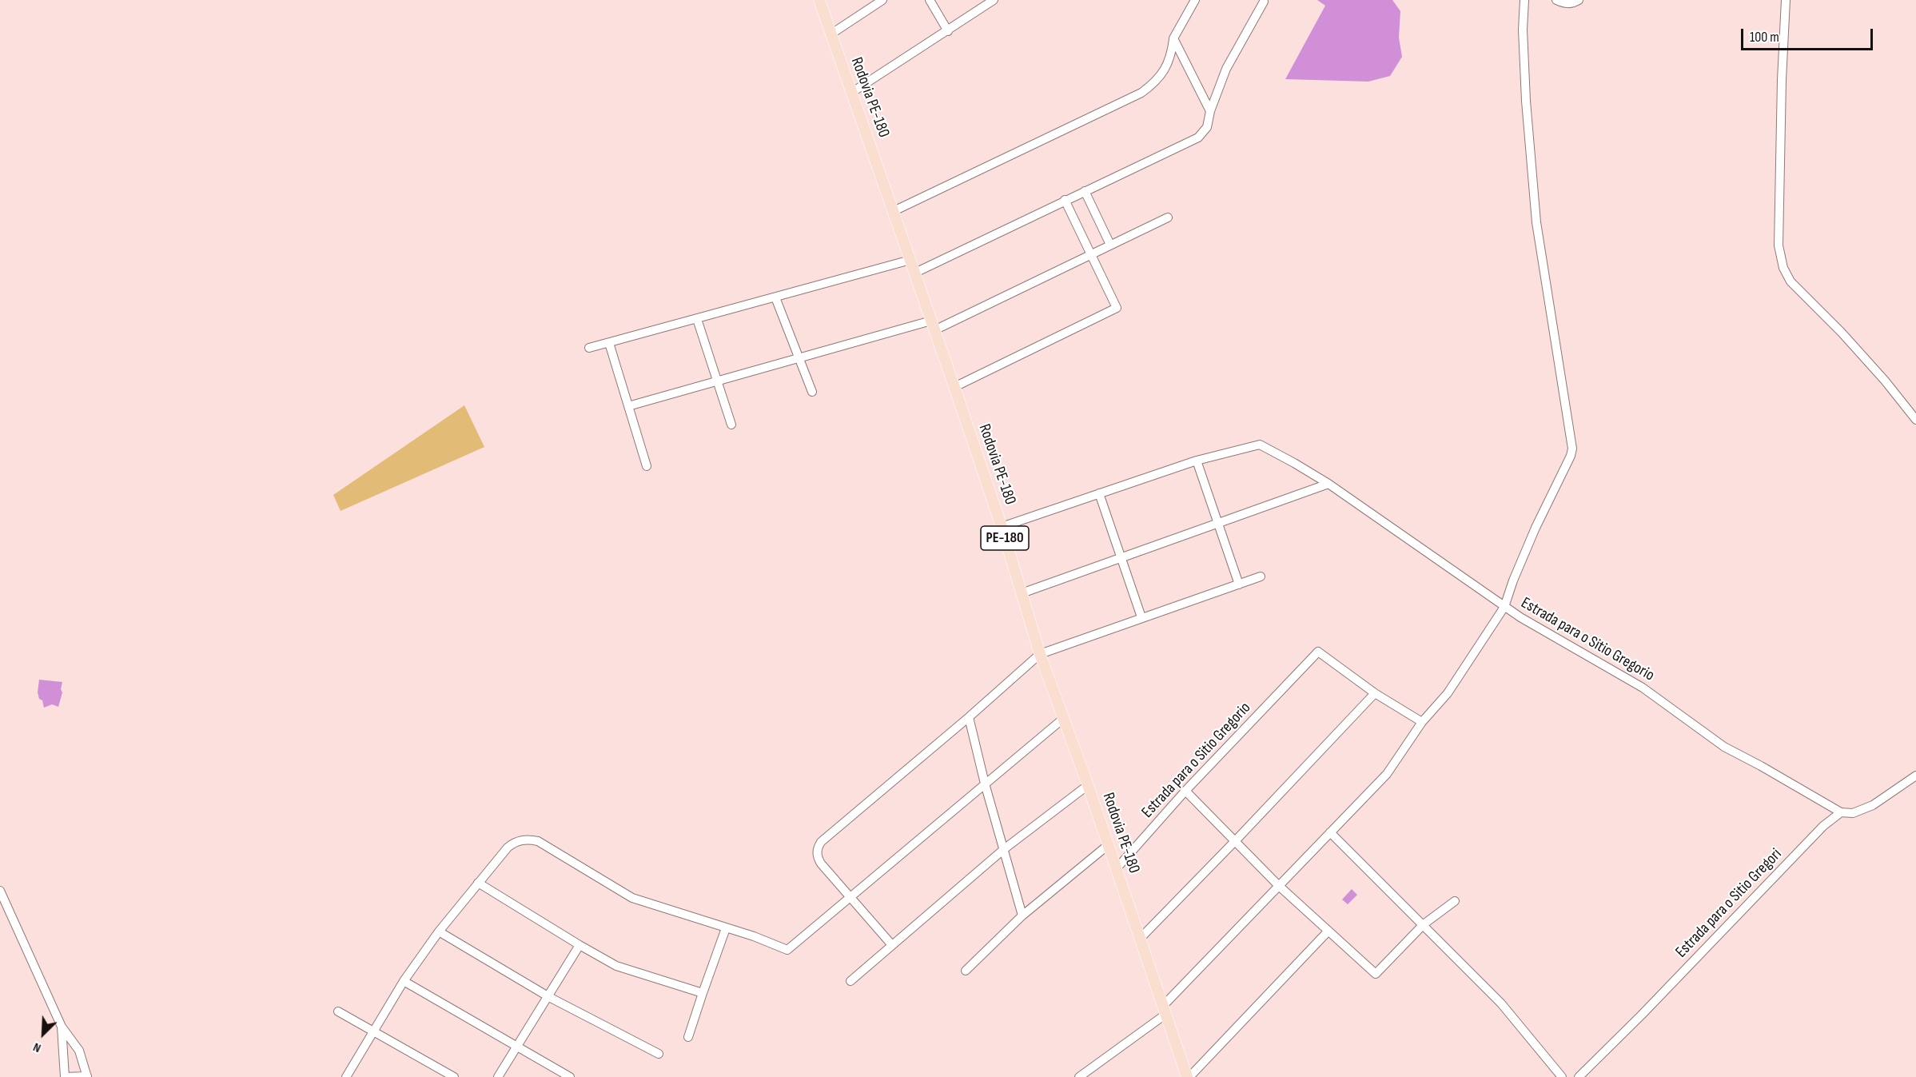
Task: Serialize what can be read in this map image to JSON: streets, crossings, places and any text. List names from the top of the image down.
{
  "streets": {
    "main road": ["Rodovia PE-180", "PE-180"],
    "street": ["Estrada para o Sitio Gregorio", "Estrada para o Sitio Gregori"]
  },
  "crossings": [
    ["Rodovia PE-180", "Estrada para o Sitio Gregorio"],
    ["Estrada para o Sitio Gregorio", "Estrada para o Sitio Gregori"]
  ],
  "scale_bar": "100 m",
  "north": "bottom left"
}
